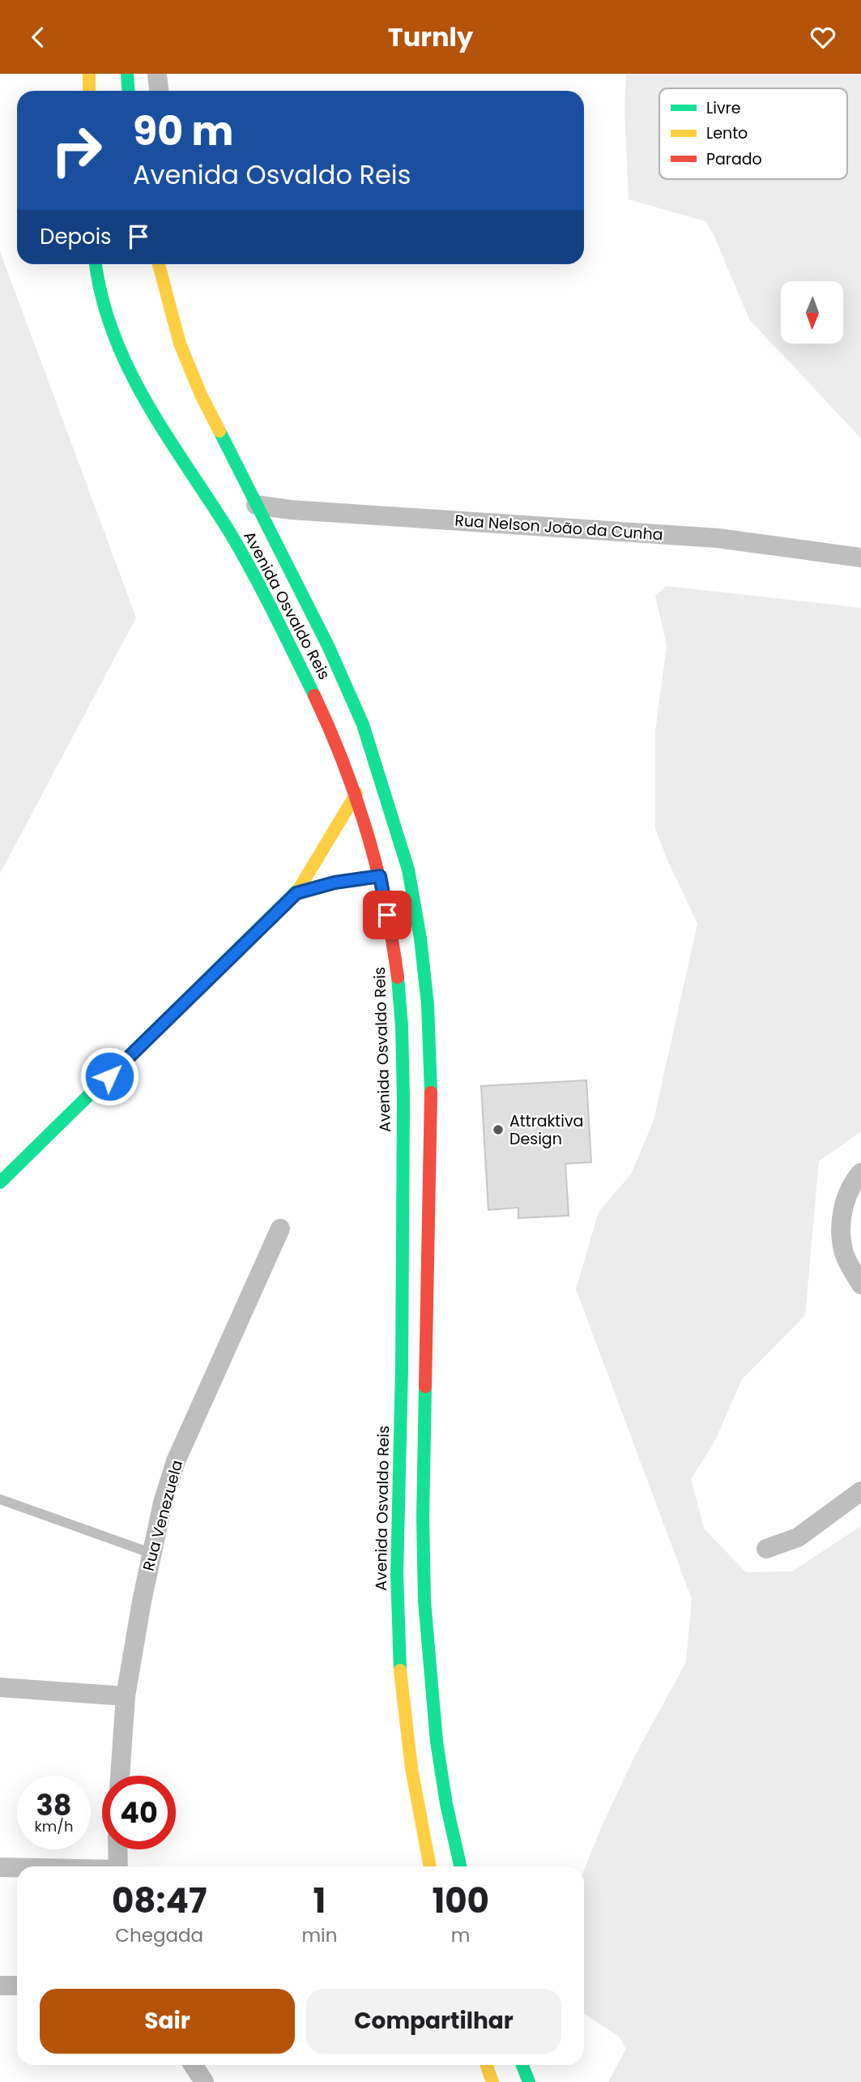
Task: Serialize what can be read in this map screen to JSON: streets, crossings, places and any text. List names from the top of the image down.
{
  "streets": {
    "main road": ["Avenida Osvaldo Reis"],
    "street": ["Rua Nelson João da Cunha", "Rua Venezuela"]
  },
  "crossings": [
    ["Rua Nelson João da Cunha", "Avenida Osvaldo Reis"]
  ],
  "places": ["Attraktiva Design"],
  "legend": ["Livre", "Lento", "Parado"],
  "north": "bottom",
  "page": {
    "header": "Turnly",
    "turn": ["90 m", "Avenida Osvaldo Reis"],
    "then": "Depois",
    "speed": "38 km/h",
    "limit": "40",
    "eta": [
      "08:47",
      "Chegada",
      "1",
      "min",
      "100",
      "m"
    ],
    "buttons": ["Sair", "Compartilhar"]
  }
}
